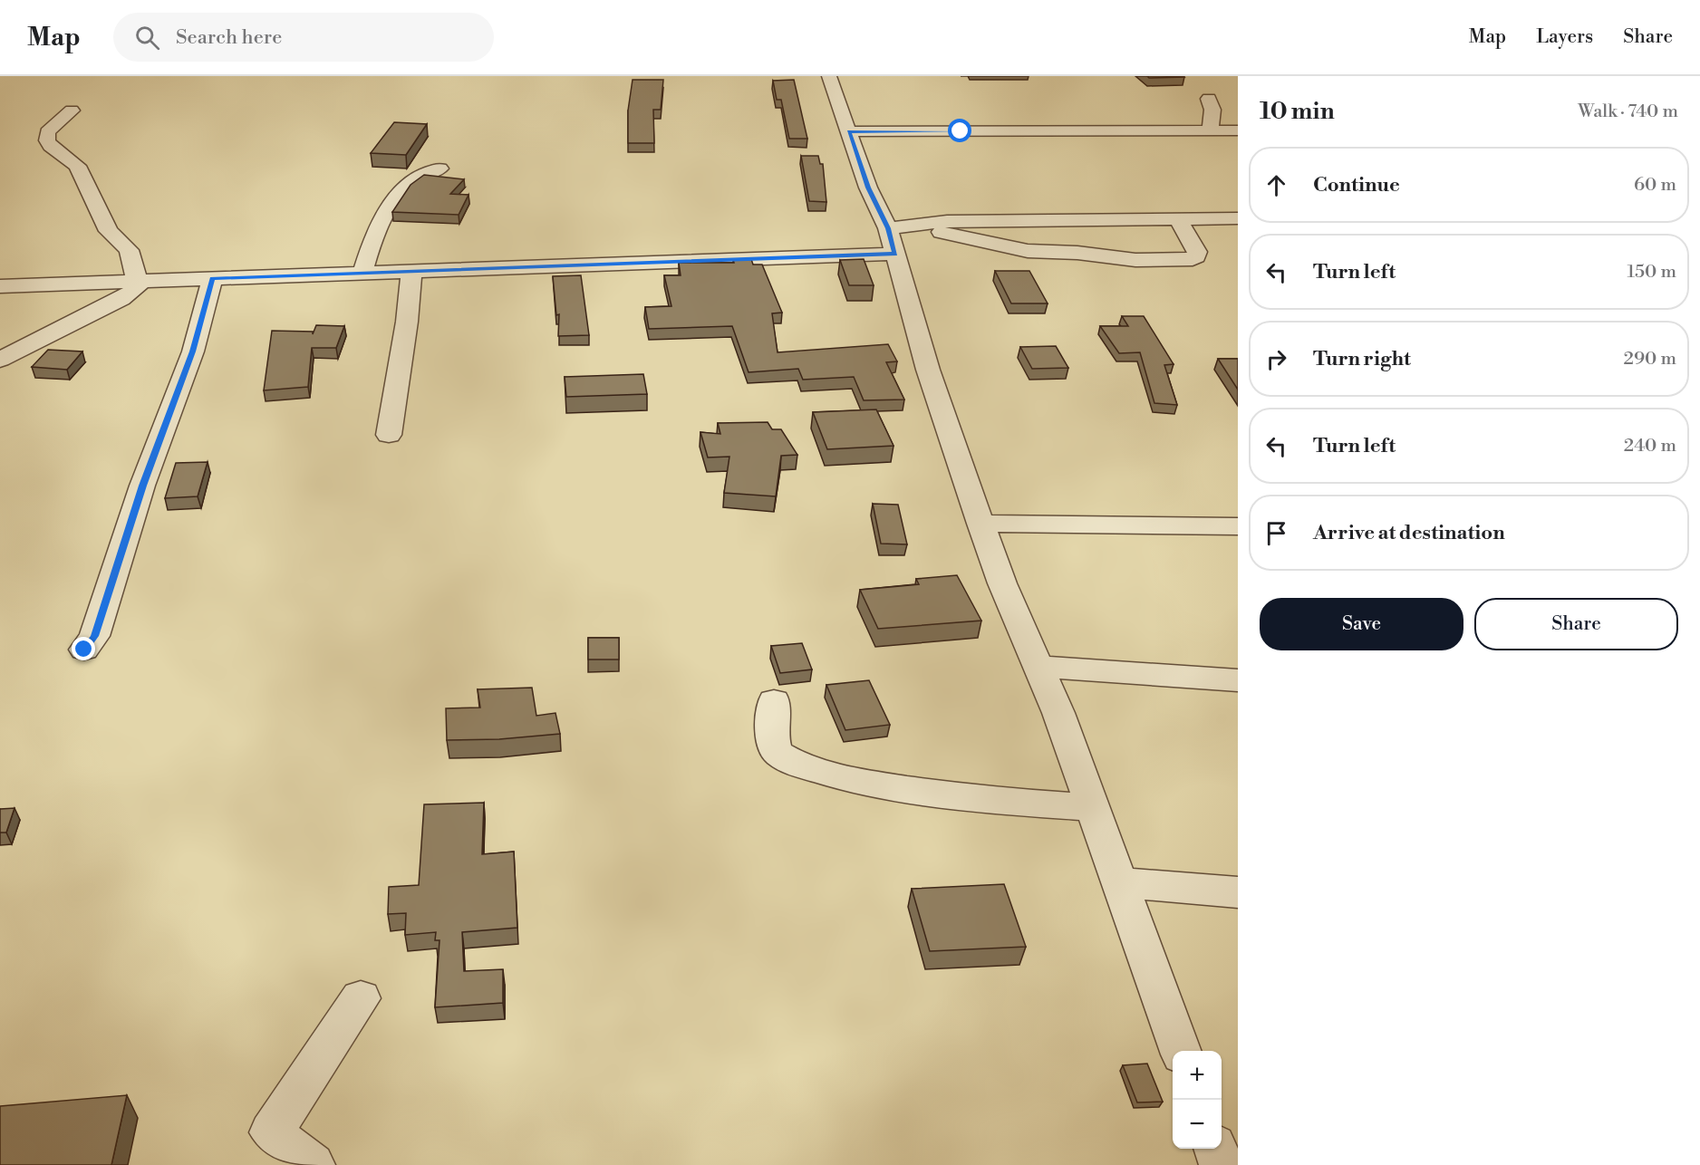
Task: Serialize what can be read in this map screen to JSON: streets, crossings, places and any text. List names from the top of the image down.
{
  "page": {
    "header": "Map",
    "search": "Search here",
    "nav": ["Map", "Layers", "Share"],
    "heading": ["10 min", "Walk · 740 m"],
    "list": [
      ["Continue", "60 m"],
      ["Turn left", "150 m"],
      ["Turn right", "290 m"],
      ["Turn left", "240 m"],
      "Arrive at destination"
    ],
    "buttons": ["Save", "Share"],
    "map_buttons": ["+", "−"]
  }
}
